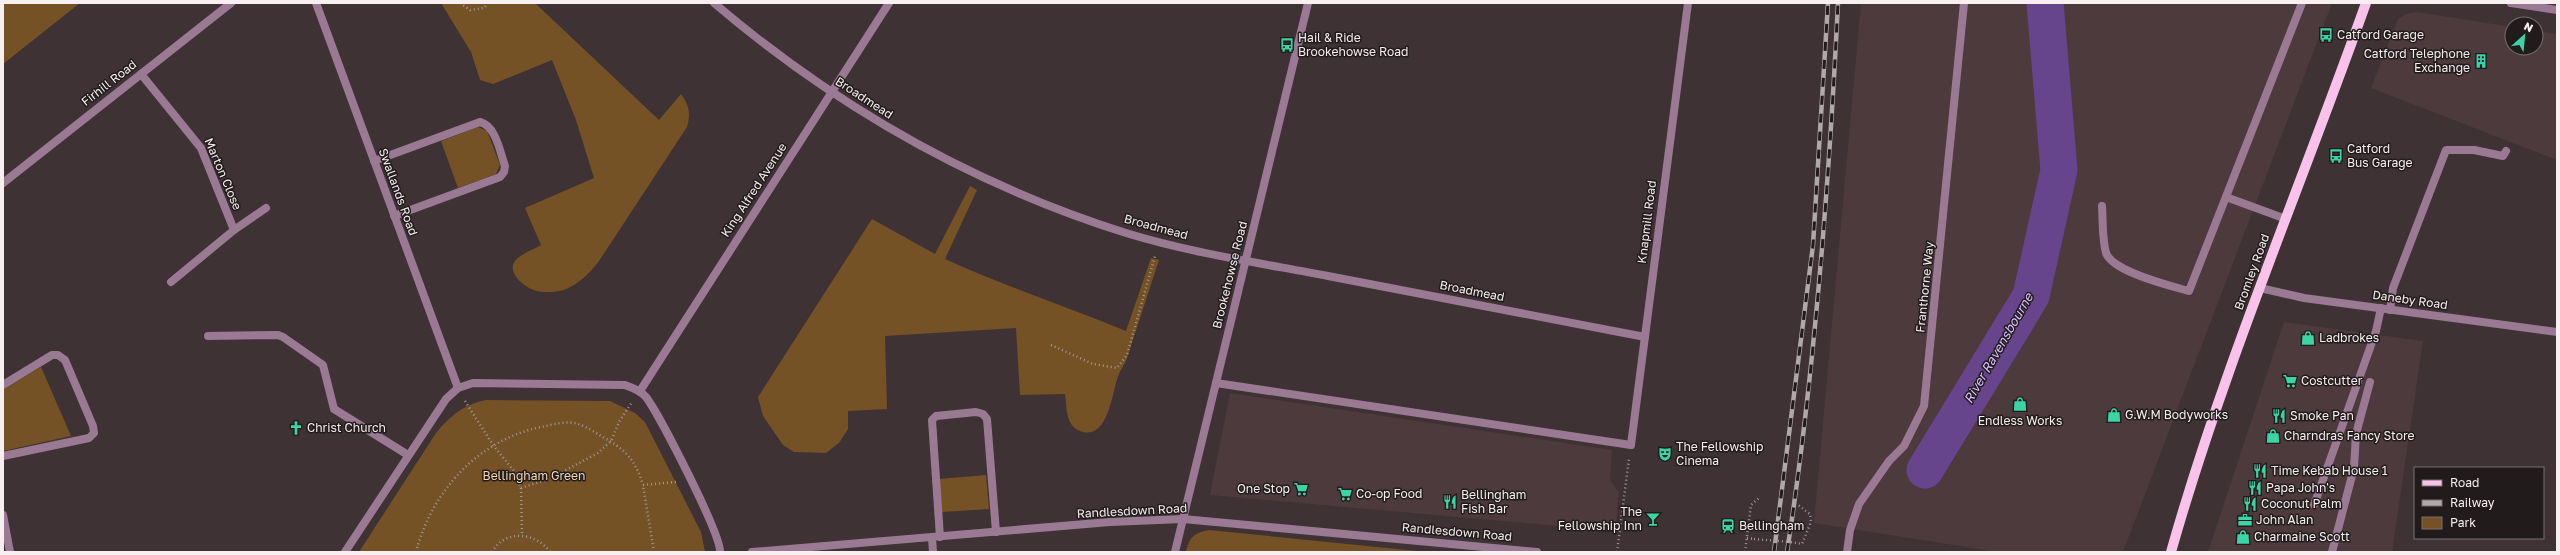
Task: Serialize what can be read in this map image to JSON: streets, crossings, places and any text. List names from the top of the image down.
{
  "streets": {
    "main road": ["Bromley Road"],
    "street": [
      "Firhill Road",
      "Broadmead",
      "Marton Close",
      "King Alfred Avenue",
      "Swallands Road",
      "Knapmill Road",
      "Brookehowse Road",
      "Franthorne Way",
      "Daneby Road",
      "Randlesdown Road"
    ]
  },
  "crossings": [
    ["Firhill Road", "Marton Close"],
    ["Broadmead", "King Alfred Avenue"],
    ["Broadmead", "Knapmill Road"],
    ["Broadmead", "Brookehowse Road"],
    ["Bromley Road", "Daneby Road"],
    ["Brookehowse Road", "Randlesdown Road"]
  ],
  "water": ["River Ravensbourne"],
  "parks": ["Bellingham Green"],
  "places": {
    "bus stop": ["Catford Garage", "Hail & Ride Brookehowse Road", "Catford Bus Garage"],
    "building": ["Catford Telephone Exchange"],
    "shop": [
      "Ladbrokes",
      "Endless Works",
      "G.W.M Bodyworks",
      "Charndras Fancy Store",
      "Charmaine Scott"
    ],
    "supermarket": ["Costcutter", "One Stop", "Co-op Food"],
    "restaurant": [
      "Smoke Pan",
      "Time Kebab House 1",
      "Papa John's",
      "Bellingham Fish Bar",
      "Coconut Palm"
    ],
    "church": ["Christ Church"],
    "theatre": ["The Fellowship Cinema"],
    "bar": ["The Fellowship Inn"],
    "office": ["John Alan"],
    "station": ["Bellingham"]
  },
  "legend": ["Road", "Railway", "Park"],
  "north": "top right"
}
